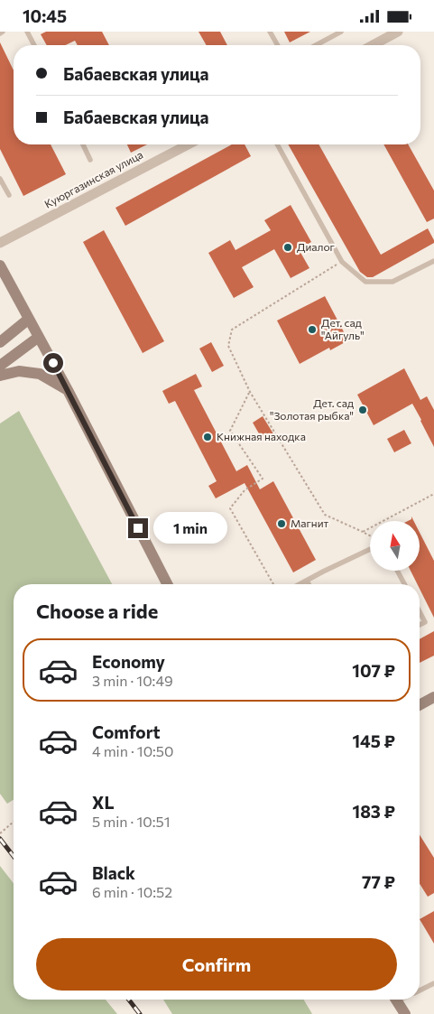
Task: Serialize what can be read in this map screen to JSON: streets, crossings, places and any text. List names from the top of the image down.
{
  "streets": {
    "street": ["Куюргазинская улица"]
  },
  "places": [
    "Диалог",
    "Дет. сад \"Айгуль\"",
    "Дет. сад \"Золотая рыбка\"",
    "Книжная находка",
    "Магнит"
  ],
  "north": "top",
  "page": {
    "status": "10:45",
    "banner": ["Бабаевская улица", "Бабаевская улица"],
    "bubble": "1 min",
    "heading": "Choose a ride",
    "list": [
      {
        "name": "Economy",
        "note": "3 min · 10:49",
        "value": "107 ₽"
      },
      {
        "name": "Comfort",
        "note": "4 min · 10:50",
        "value": "145 ₽"
      },
      {
        "name": "XL",
        "note": "5 min · 10:51",
        "value": "183 ₽"
      },
      {
        "name": "Black",
        "note": "6 min · 10:52",
        "value": "77 ₽"
      }
    ],
    "buttons": "Confirm"
  }
}
